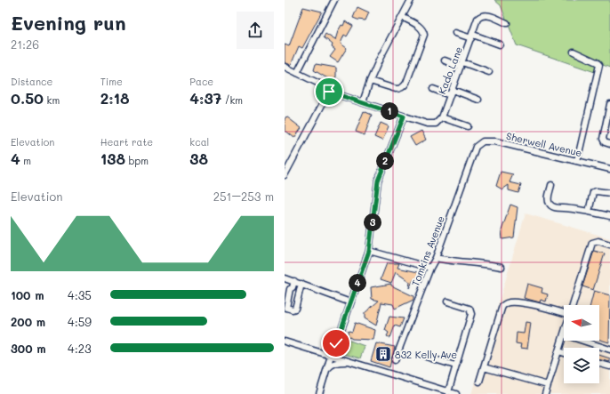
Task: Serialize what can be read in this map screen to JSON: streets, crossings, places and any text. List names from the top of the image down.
{
  "streets": {
    "street": ["Kado Lane", "Sherwell Avenue", "Tomkins Avenue"]
  },
  "crossings": [
    ["Sherwell Avenue", "Tomkins Avenue"]
  ],
  "places": {
    "building": ["832 Kelly Ave"]
  },
  "north": "left",
  "page": {
    "heading": ["Evening run", "21:26"],
    "stats": [
      ["Distance", "0.50 km"],
      ["Time", "2:18"],
      ["Pace", "4:37 /km"],
      ["Elevation", "4 m"],
      ["Heart rate", "138 bpm"],
      ["kcal", "38"]
    ],
    "pins": [
      "1",
      "2",
      "3",
      "4"
    ],
    "chart": ["Elevation", "251–253 m"],
    "list": [
      {
        "name": "100 m",
        "note": "4:35"
      },
      {
        "name": "200 m",
        "note": "4:59"
      },
      {
        "name": "300 m",
        "note": "4:23"
      }
    ]
  }
}
